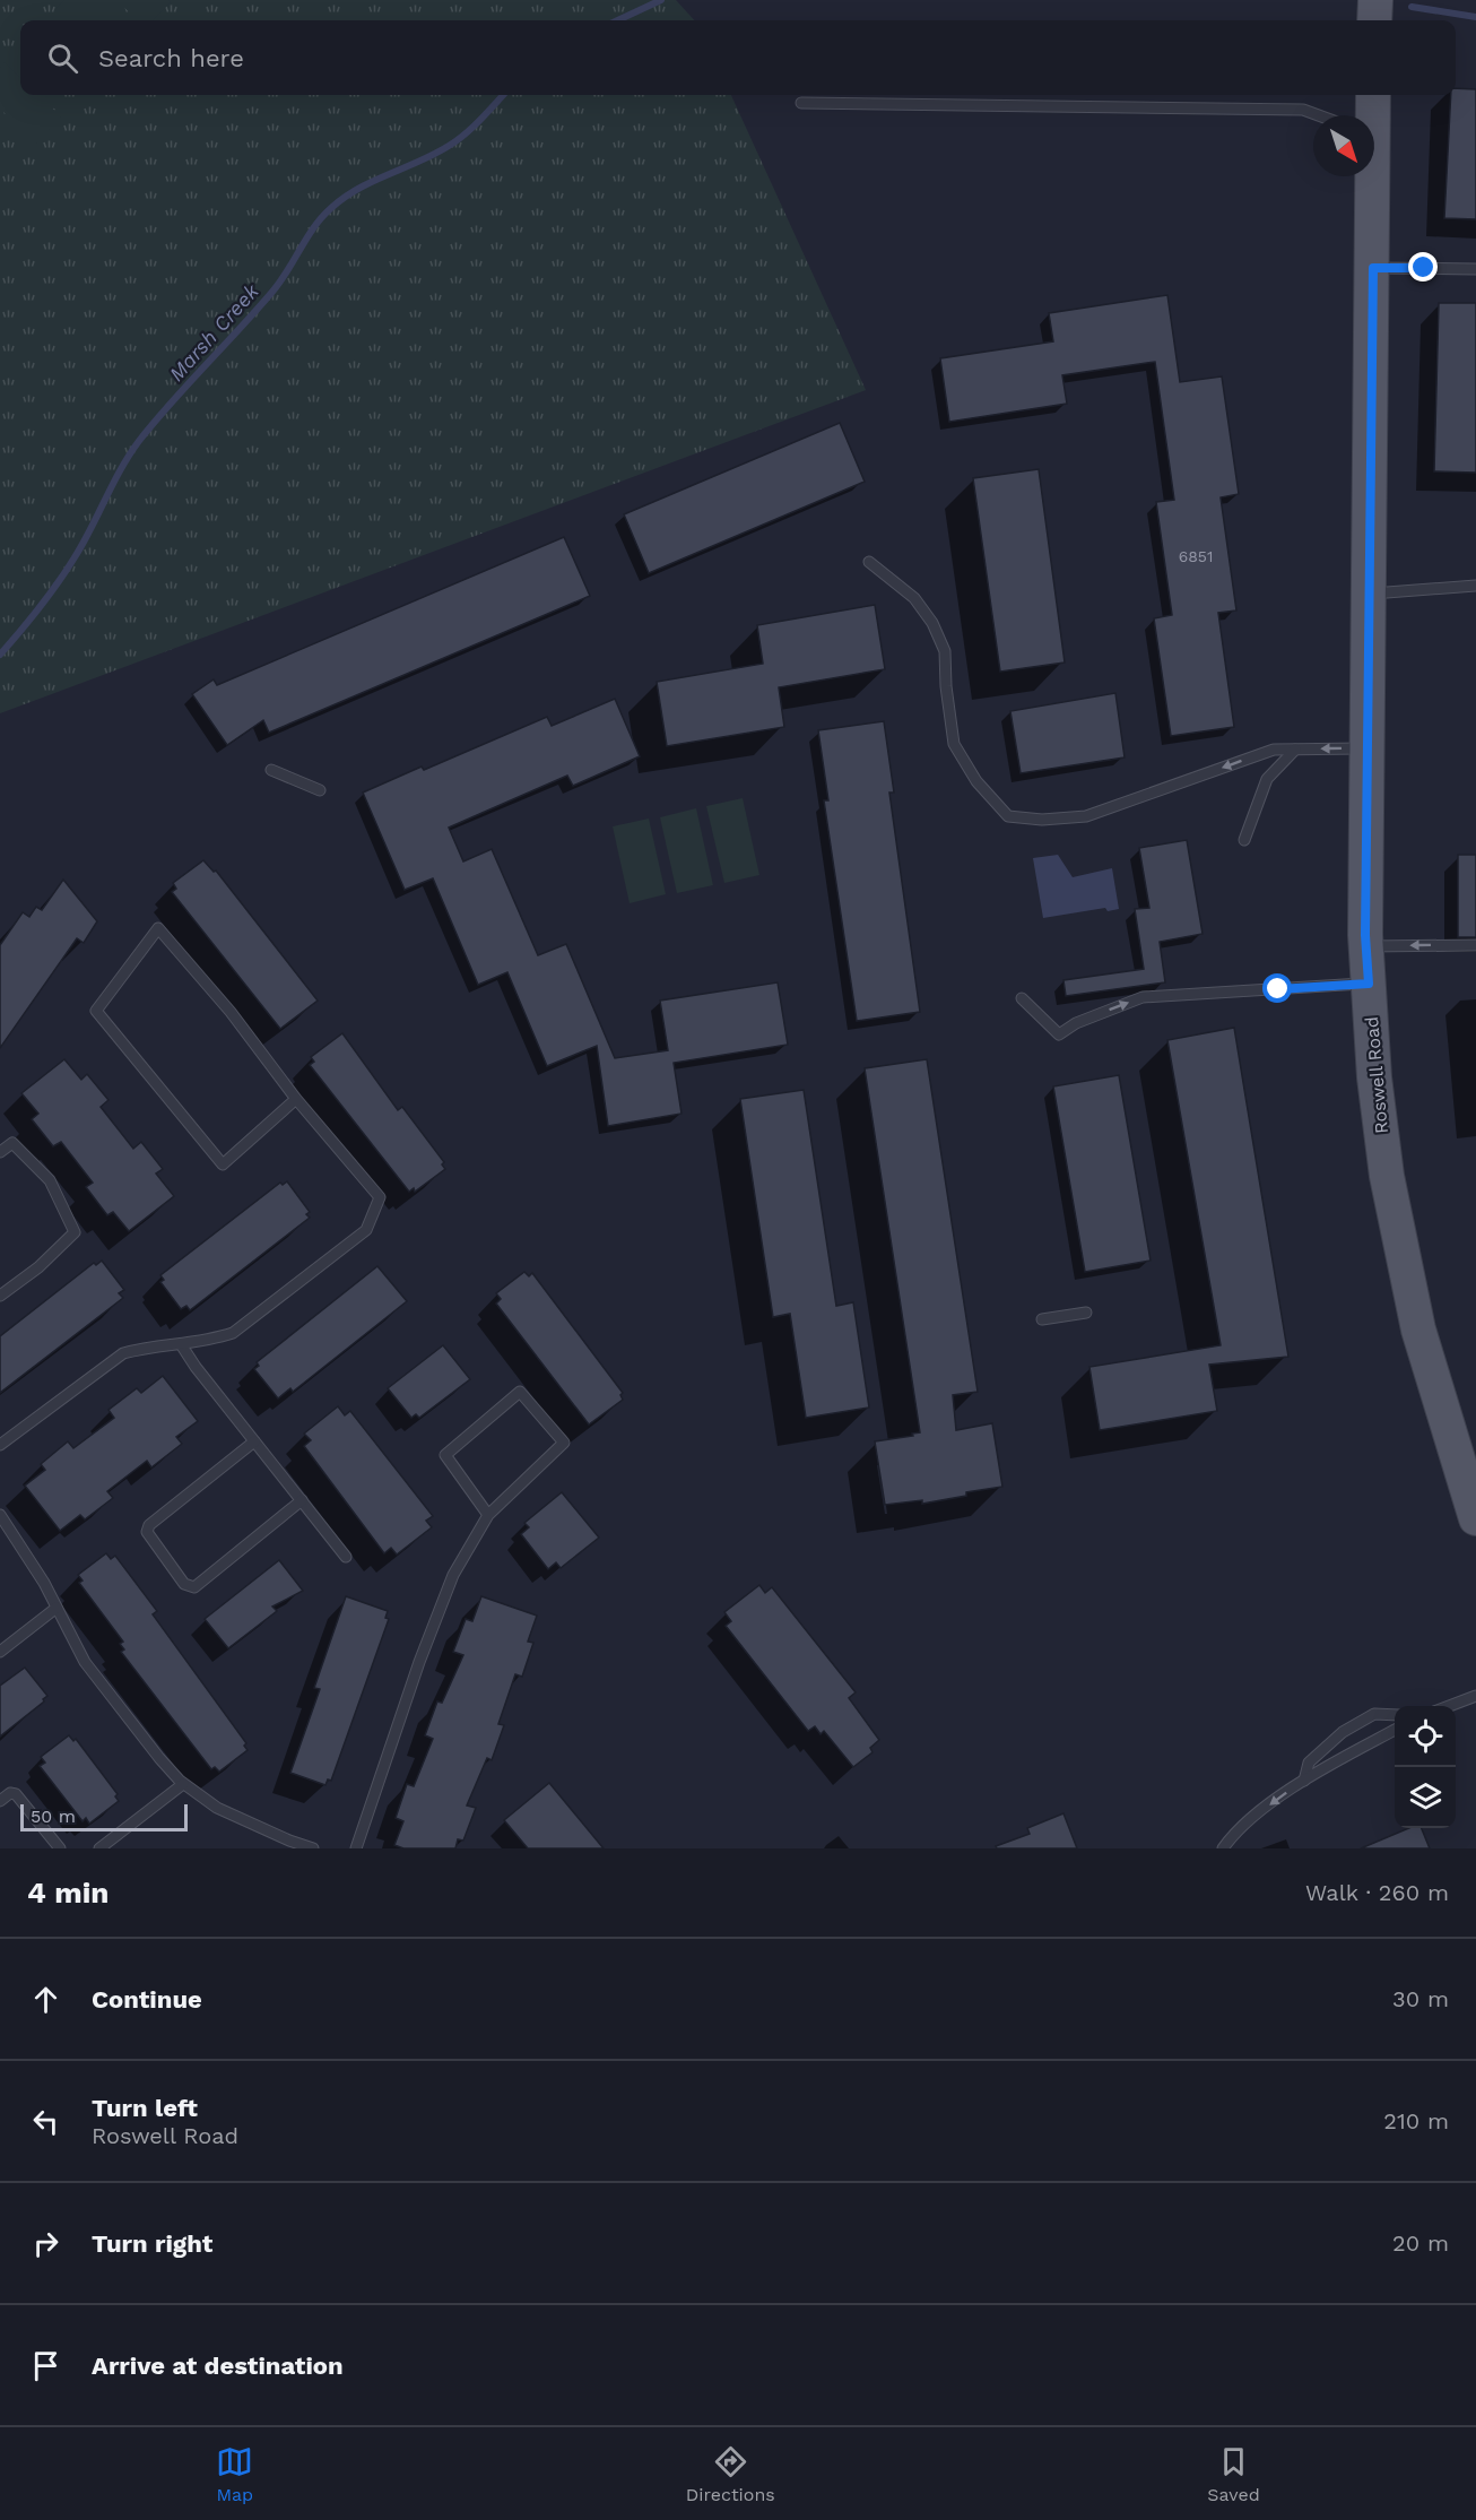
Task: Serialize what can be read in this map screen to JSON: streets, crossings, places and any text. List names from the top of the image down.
{
  "streets": {
    "main road": ["Roswell Road"]
  },
  "water": ["Marsh Creek"],
  "house_numbers": ["6851"],
  "scale_bar": "50 m",
  "north": "bottom right",
  "page": {
    "search": "Search here",
    "scale": "50 m",
    "heading": ["4 min", "Walk · 260 m"],
    "list": [
      ["Continue", "30 m"],
      ["Turn left", "Roswell Road", "210 m"],
      ["Turn right", "20 m"],
      "Arrive at destination"
    ],
    "nav": ["Map", "Directions", "Saved"]
  }
}
